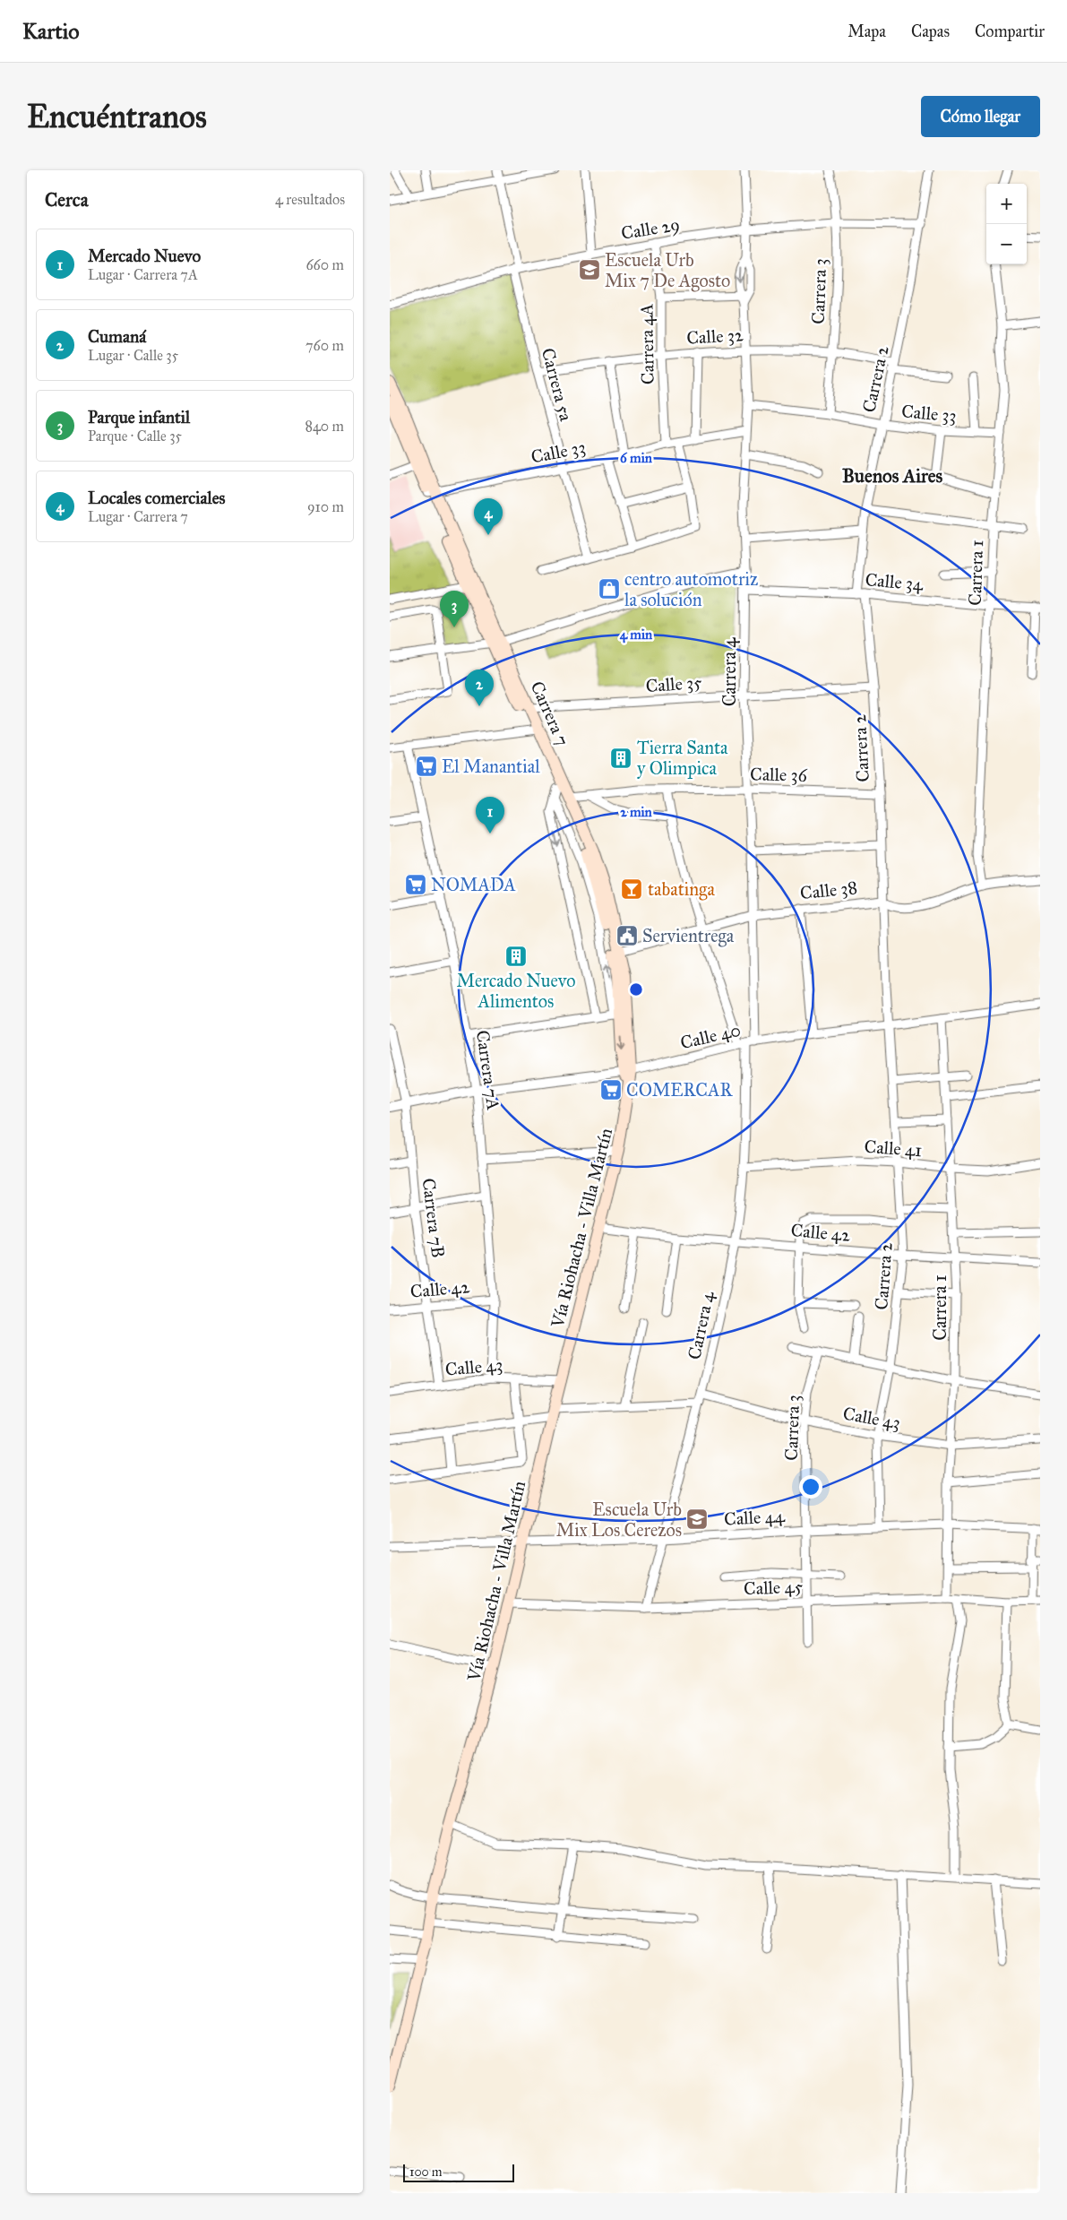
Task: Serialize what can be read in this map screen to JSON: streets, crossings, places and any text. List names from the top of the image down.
{
  "streets": {
    "main road": ["Carrera 7", "Vía Riohacha - Villa Martín"],
    "street": [
      "Calle 29",
      "Carrera 3",
      "Calle 32",
      "Carrera 4A",
      "Carrera 2",
      "Carrera 5a",
      "Calle 33",
      "Carrera 1",
      "Calle 34",
      "Carrera 4",
      "Calle 35",
      "Calle 36",
      "Calle 38",
      "Calle 40",
      "Carrera 7A",
      "Calle 41",
      "Carrera 7B",
      "Calle 42",
      "Calle 43",
      "Calle 44",
      "Calle 45"
    ]
  },
  "crossings": [
    ["Calle 29", "Carrera 3"],
    ["Calle 29", "Carrera 4A"],
    ["Calle 29", "Carrera 2"],
    ["Calle 29", "Carrera 5a"],
    ["Calle 29", "Carrera 4"],
    ["Carrera 3", "Calle 32"],
    ["Carrera 3", "Calle 33"],
    ["Carrera 3", "Calle 43"],
    ["Carrera 3", "Calle 44"],
    ["Carrera 3", "Calle 45"],
    ["Calle 32", "Carrera 4A"],
    ["Calle 32", "Carrera 2"],
    ["Calle 32", "Carrera 5a"],
    ["Calle 32", "Carrera 4"],
    ["Carrera 4A", "Calle 33"],
    ["Carrera 2", "Calle 33"],
    ["Carrera 2", "Calle 34"],
    ["Carrera 2", "Calle 35"],
    ["Carrera 2", "Calle 36"],
    ["Carrera 2", "Calle 38"],
    ["Carrera 2", "Calle 40"],
    ["Carrera 2", "Calle 41"],
    ["Carrera 2", "Calle 42"],
    ["Carrera 2", "Calle 43"],
    ["Carrera 2", "Calle 44"],
    ["Carrera 5a", "Calle 33"],
    ["Calle 33", "Carrera 1"],
    ["Calle 33", "Carrera 4"],
    ["Calle 33", "Carrera 7"],
    ["Carrera 1", "Calle 34"],
    ["Carrera 1", "Calle 38"],
    ["Carrera 1", "Calle 40"],
    ["Carrera 1", "Calle 41"],
    ["Carrera 1", "Calle 42"],
    ["Carrera 1", "Calle 43"],
    ["Carrera 1", "Calle 44"],
    ["Carrera 1", "Calle 45"],
    ["Calle 34", "Carrera 4"],
    ["Carrera 4", "Calle 35"],
    ["Carrera 4", "Calle 36"],
    ["Carrera 4", "Calle 38"],
    ["Carrera 4", "Calle 40"],
    ["Carrera 4", "Calle 41"],
    ["Carrera 4", "Calle 42"],
    ["Carrera 4", "Calle 43"],
    ["Carrera 4", "Calle 44"],
    ["Carrera 4", "Calle 45"],
    ["Calle 35", "Carrera 7"],
    ["Carrera 7", "Calle 36"],
    ["Carrera 7", "Calle 38"],
    ["Carrera 7", "Calle 40"],
    ["Carrera 7", "Vía Riohacha - Villa Martín"],
    ["Calle 40", "Carrera 7A"],
    ["Calle 40", "Carrera 7B"],
    ["Calle 40", "Vía Riohacha - Villa Martín"],
    ["Carrera 7A", "Calle 42"],
    ["Carrera 7A", "Calle 43"],
    ["Carrera 7B", "Calle 42"],
    ["Carrera 7B", "Calle 43"],
    ["Vía Riohacha - Villa Martín", "Calle 42"],
    ["Vía Riohacha - Villa Martín", "Calle 43"],
    ["Vía Riohacha - Villa Martín", "Calle 44"],
    ["Vía Riohacha - Villa Martín", "Calle 45"]
  ],
  "districts": ["Buenos Aires"],
  "places": {
    "school or university": ["Escuela Urb Mix 7 De Agosto", "Escuela Urb Mix Los Cerezos"],
    "shop": ["centro automotriz la solución"],
    "building": ["Tierra Santa y Olimpica", "Mercado Nuevo Alimentos"],
    "supermarket": ["El Manantial", "NOMADA", "COMERCAR"],
    "bar": ["tabatinga"],
    "public building": ["Servientrega"]
  },
  "scale_bar": "100 m",
  "page": {
    "header": "Kartio",
    "nav": ["Mapa", "Capas", "Compartir"],
    "buttons": "Cómo llegar",
    "title": "Encuéntranos",
    "heading": ["Cerca", "4 resultados"],
    "map_buttons": ["+", "−"],
    "list": [
      {
        "mark": "1",
        "name": "Mercado Nuevo",
        "note": "Lugar · Carrera 7A",
        "value": "660 m"
      },
      {
        "mark": "2",
        "name": "Cumaná",
        "note": "Lugar · Calle 35",
        "value": "760 m"
      },
      {
        "mark": "3",
        "name": "Parque infantil",
        "note": "Parque · Calle 35",
        "value": "840 m"
      },
      {
        "mark": "4",
        "name": "Locales comerciales",
        "note": "Lugar · Carrera 7",
        "value": "910 m"
      }
    ],
    "pins": [
      "4",
      "3",
      "2",
      "1"
    ],
    "scale": "100 m"
  },
  "rings": ["6 min", "4 min", "2 min"]
}
